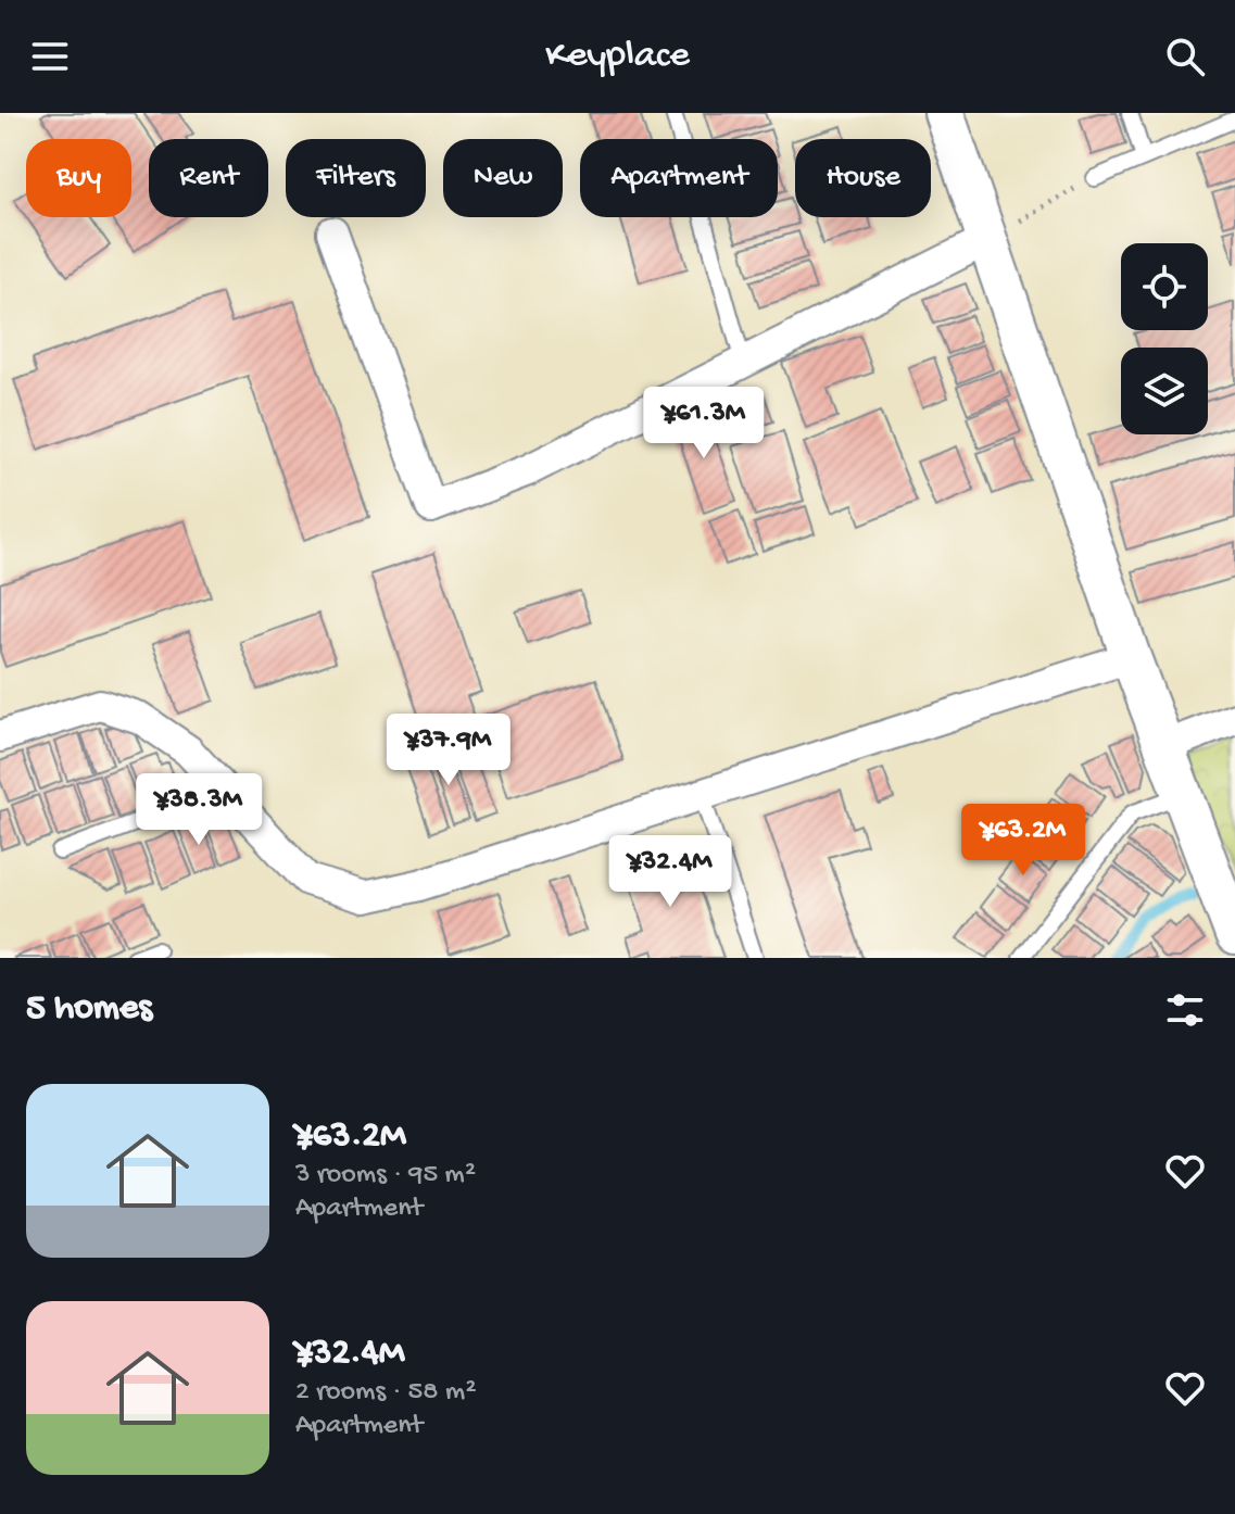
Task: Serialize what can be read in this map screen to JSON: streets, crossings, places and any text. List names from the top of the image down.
{
  "page": {
    "header": "Keyplace",
    "chip": [
      "Buy",
      "Rent",
      "Filters",
      "New",
      "Apartment",
      "House"
    ],
    "price": [
      "¥61.3M",
      "¥37.9M",
      "¥38.3M",
      "¥63.2M",
      "¥32.4M"
    ],
    "heading": "5 homes",
    "list": [
      {
        "name": "¥63.2M",
        "note": "3 rooms · 95 m² · Apartment"
      },
      {
        "name": "¥32.4M",
        "note": "2 rooms · 58 m² · Apartment"
      }
    ]
  }
}
